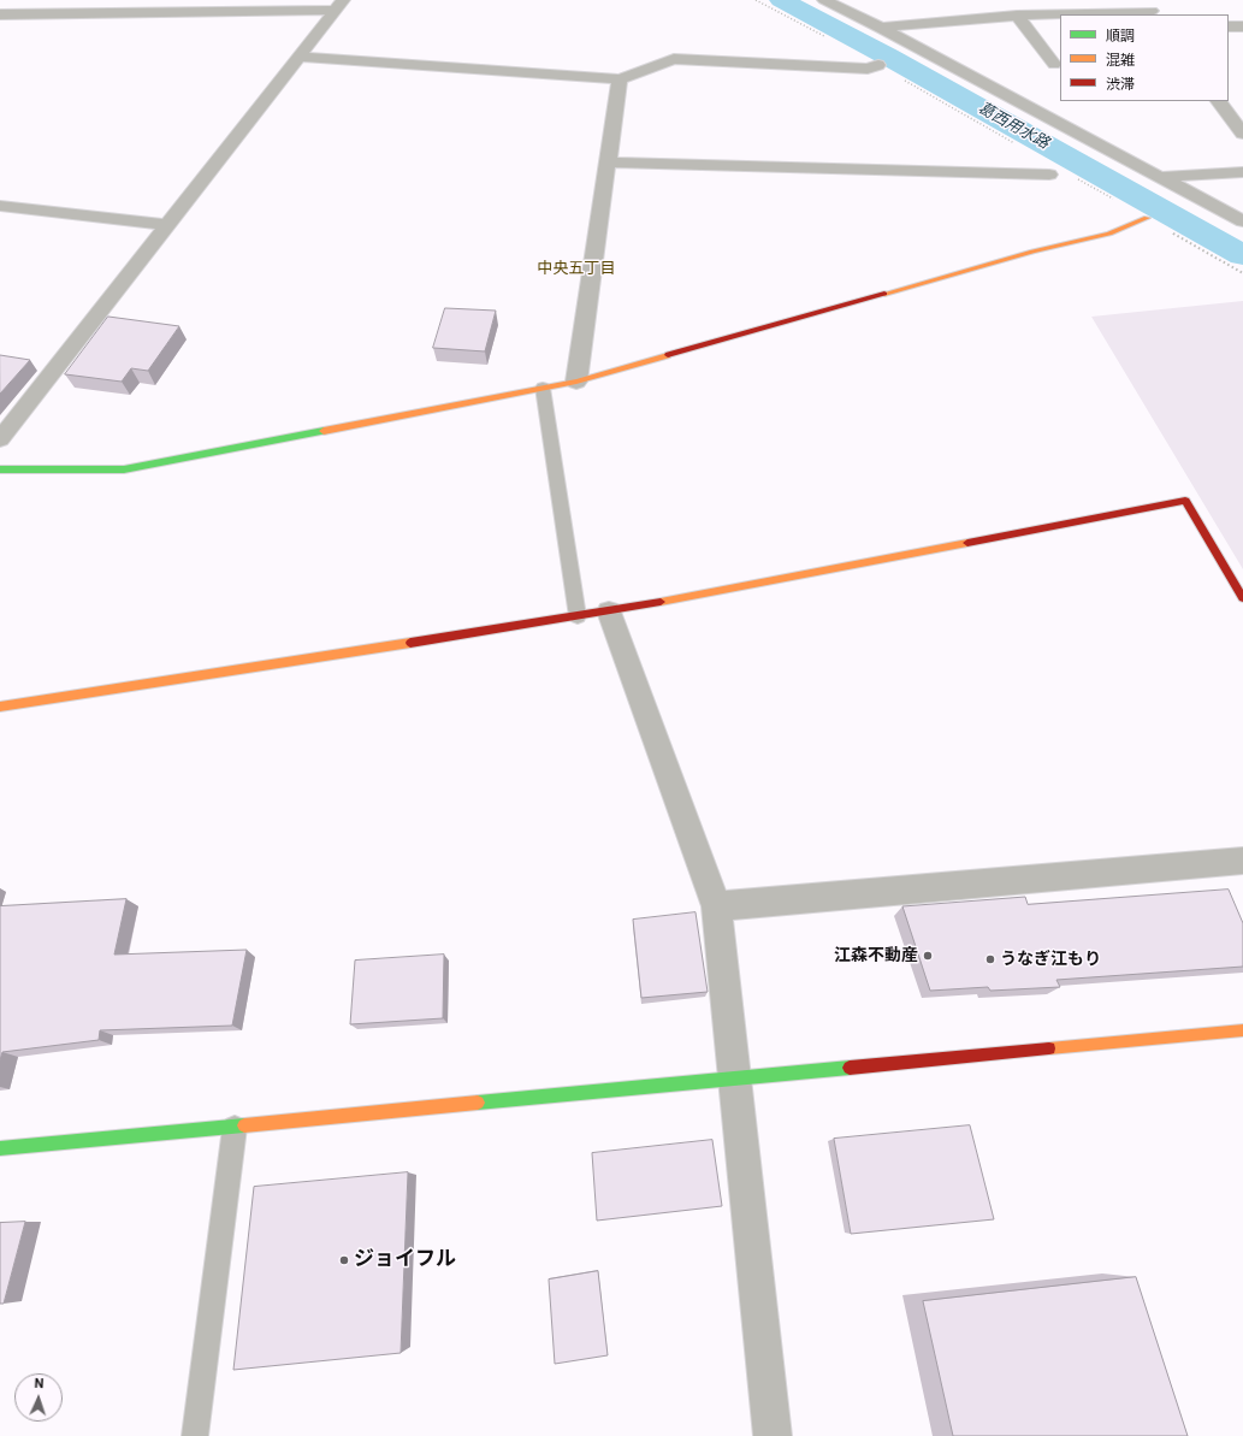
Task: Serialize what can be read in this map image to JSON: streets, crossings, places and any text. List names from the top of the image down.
{
  "districts": ["中央五丁目"],
  "water": ["葛西用水路"],
  "places": ["江森不動産", "うなぎ江もり", "ジョイフル"],
  "legend": ["順調", "混雑", "渋滞"],
  "north": "top"
}
